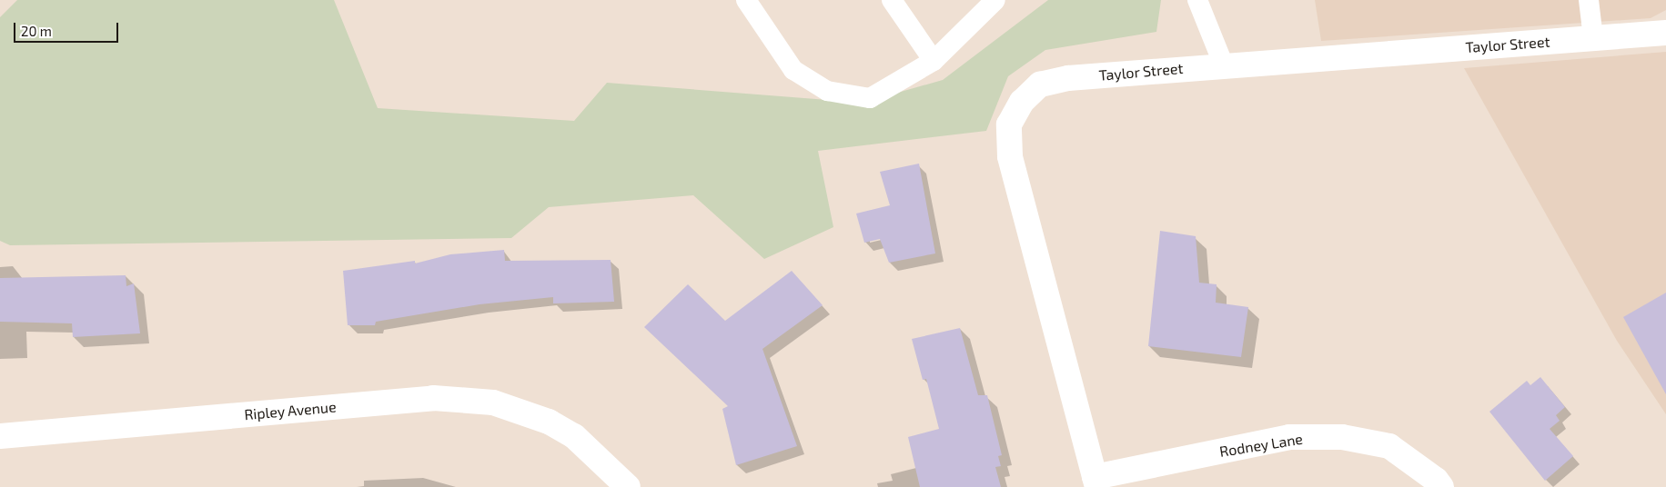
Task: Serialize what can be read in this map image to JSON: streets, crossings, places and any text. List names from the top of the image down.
{
  "streets": {
    "street": ["Taylor Street", "Ripley Avenue", "Rodney Lane"]
  },
  "crossings": [
    ["Taylor Street", "Rodney Lane"]
  ],
  "scale_bar": "20 m"
}
